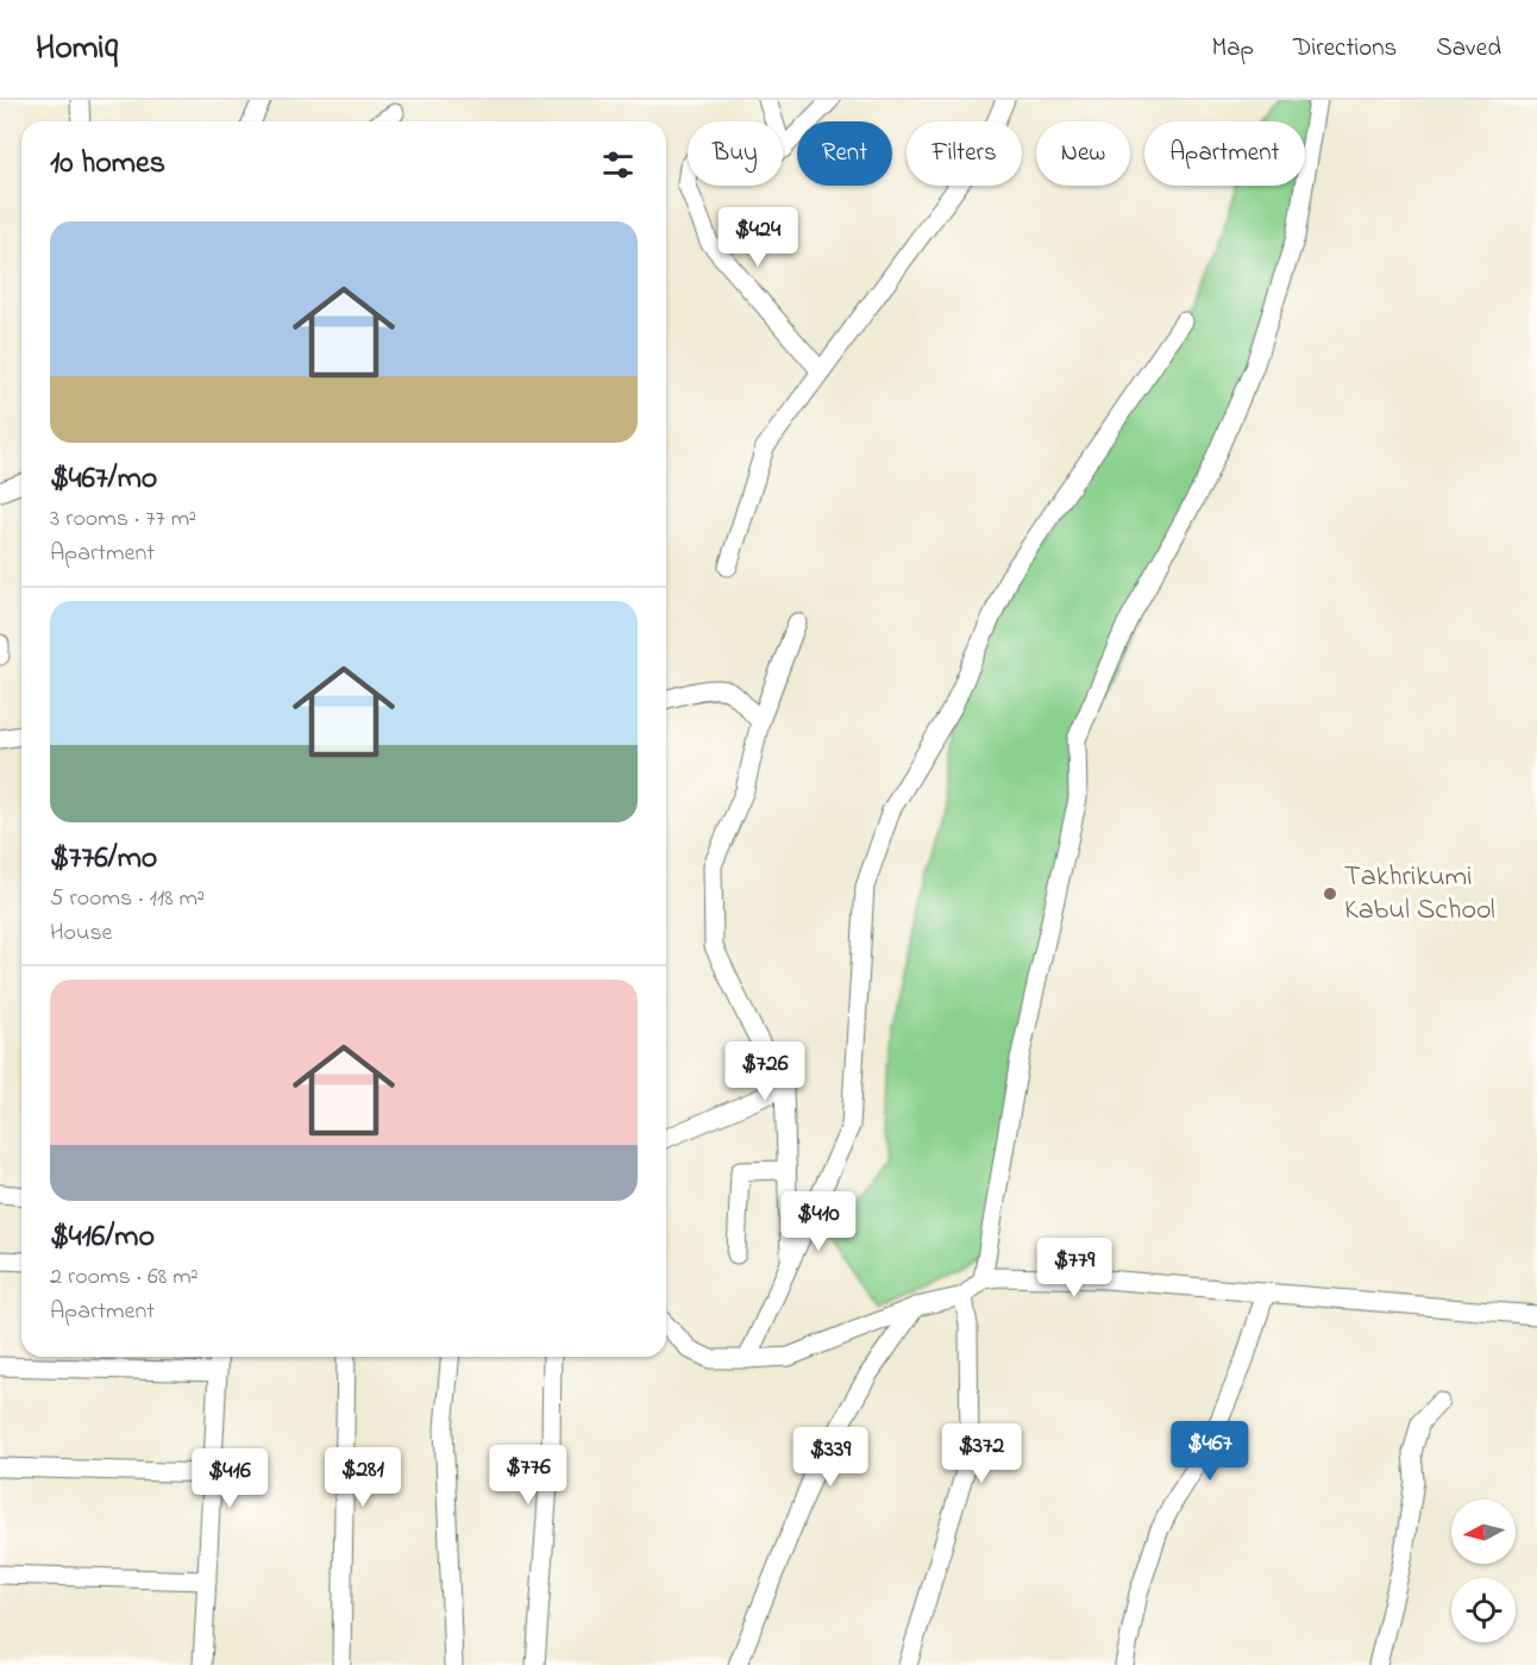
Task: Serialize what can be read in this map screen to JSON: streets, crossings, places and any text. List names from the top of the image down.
{
  "places": ["Takhrikumi Kabul School"],
  "north": "left",
  "page": {
    "header": "Homiq",
    "nav": ["Map", "Directions", "Saved"],
    "chip": [
      "Buy",
      "Rent",
      "Filters",
      "New",
      "Apartment"
    ],
    "heading": "10 homes",
    "price": [
      "$424",
      "$726",
      "$410",
      "$779",
      "$467",
      "$372",
      "$339",
      "$776",
      "$281",
      "$416"
    ],
    "list": [
      {
        "name": "$467/mo",
        "note": "3 rooms · 77 m² · Apartment"
      },
      {
        "name": "$776/mo",
        "note": "5 rooms · 118 m² · House"
      },
      {
        "name": "$416/mo",
        "note": "2 rooms · 68 m² · Apartment"
      }
    ]
  }
}
